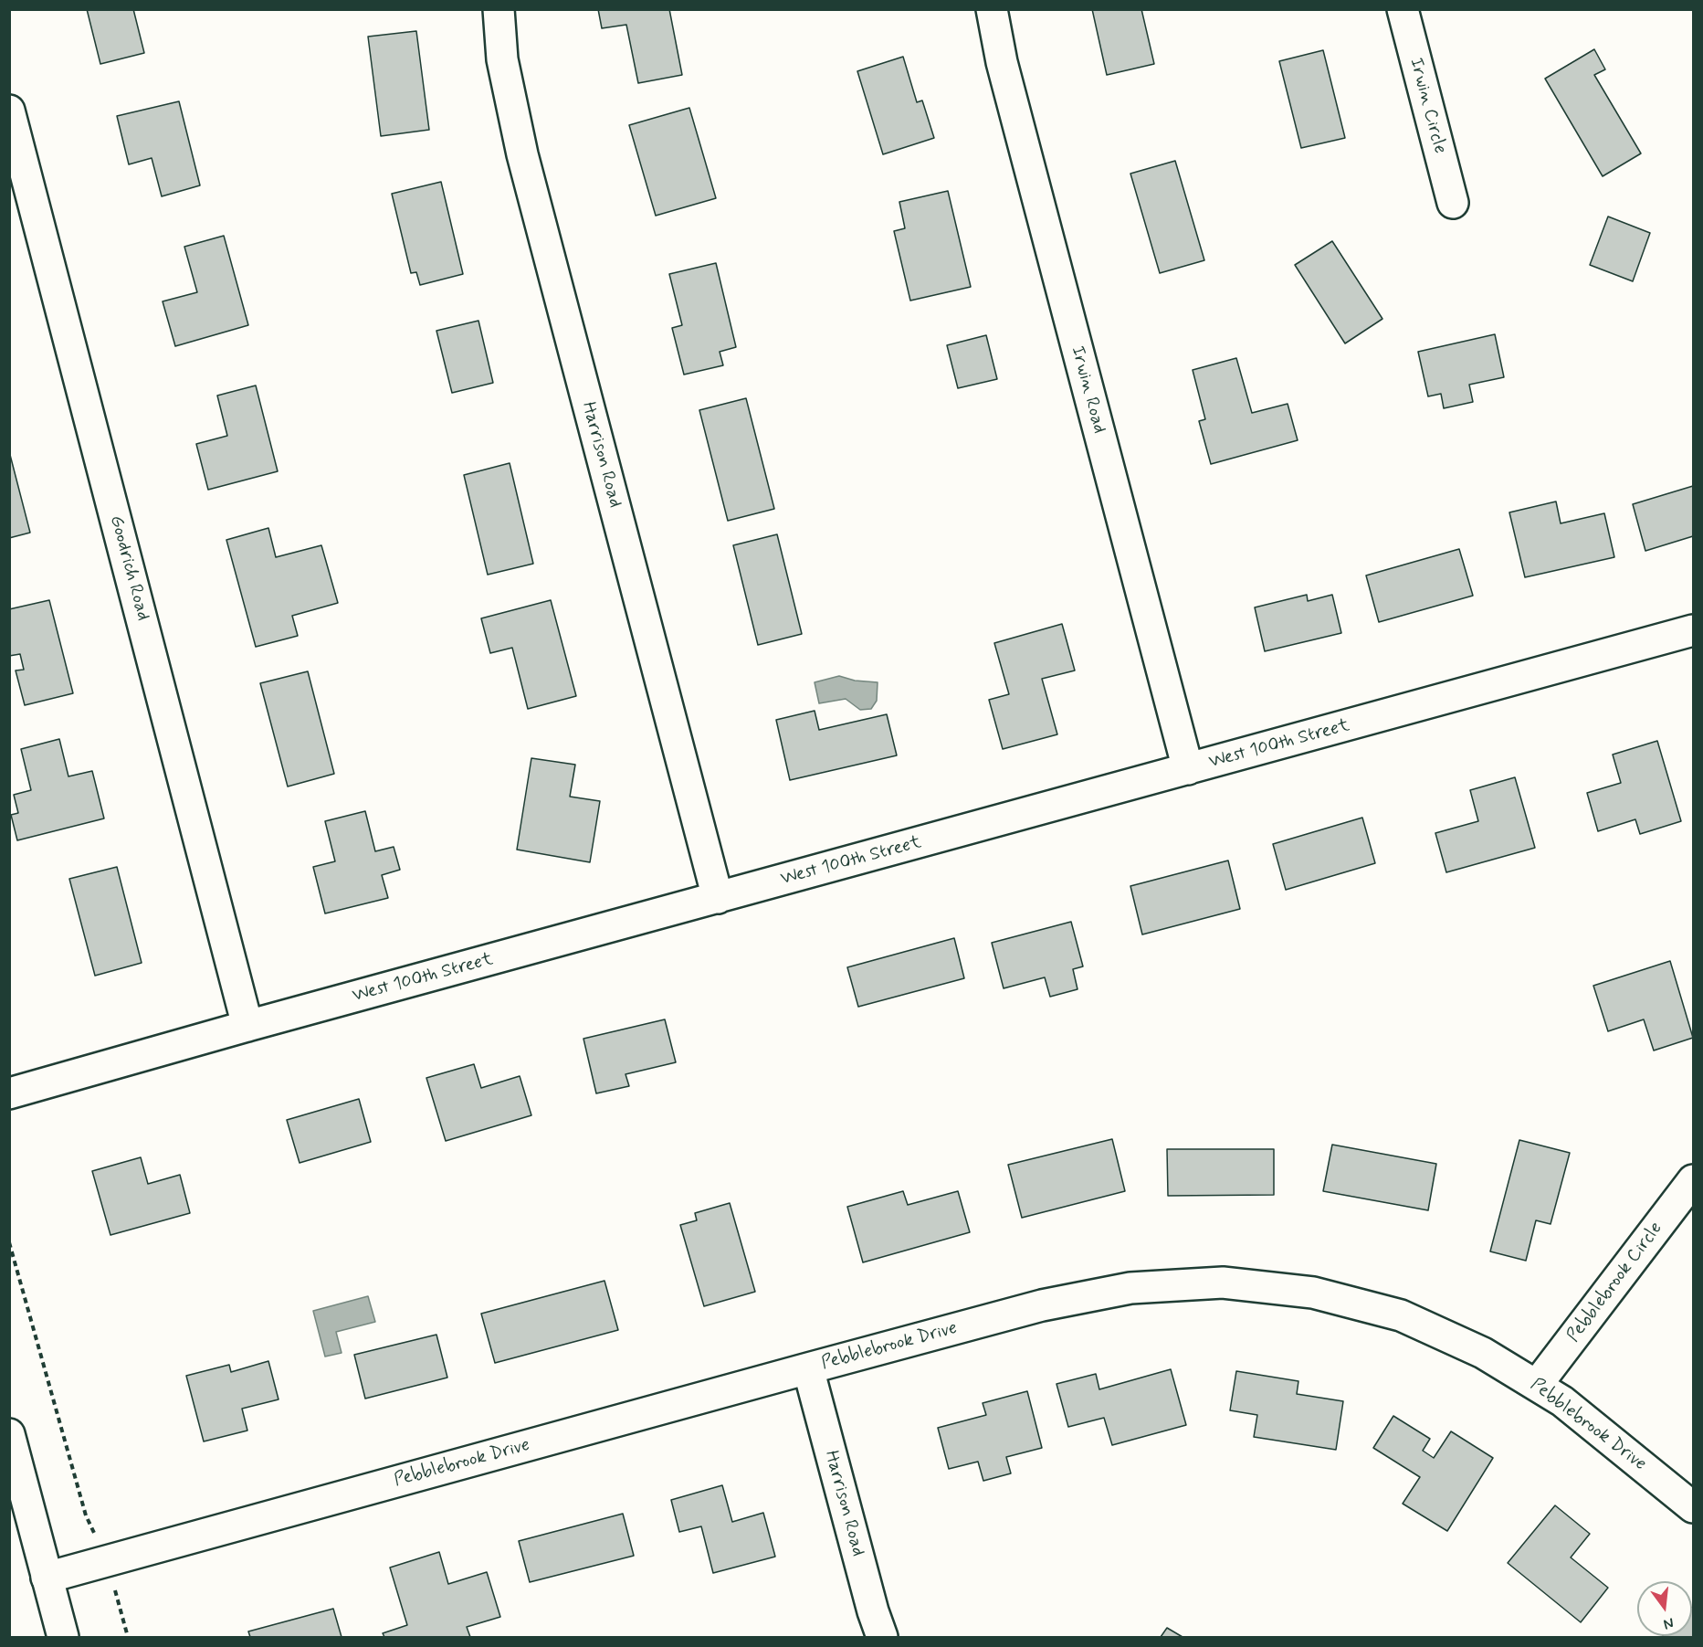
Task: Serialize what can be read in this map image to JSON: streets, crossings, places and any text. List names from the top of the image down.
{
  "streets": {
    "street": [
      "Irwin Circle",
      "Irwin Road",
      "Harrison Road",
      "Goodrich Road",
      "West 100th Street",
      "Pebblebrook Circle",
      "Pebblebrook Drive"
    ]
  },
  "crossings": [
    ["Irwin Road", "West 100th Street"],
    ["Harrison Road", "West 100th Street"],
    ["Harrison Road", "Pebblebrook Drive"],
    ["Goodrich Road", "West 100th Street"],
    ["Pebblebrook Circle", "Pebblebrook Drive"]
  ],
  "north": "bottom"
}
